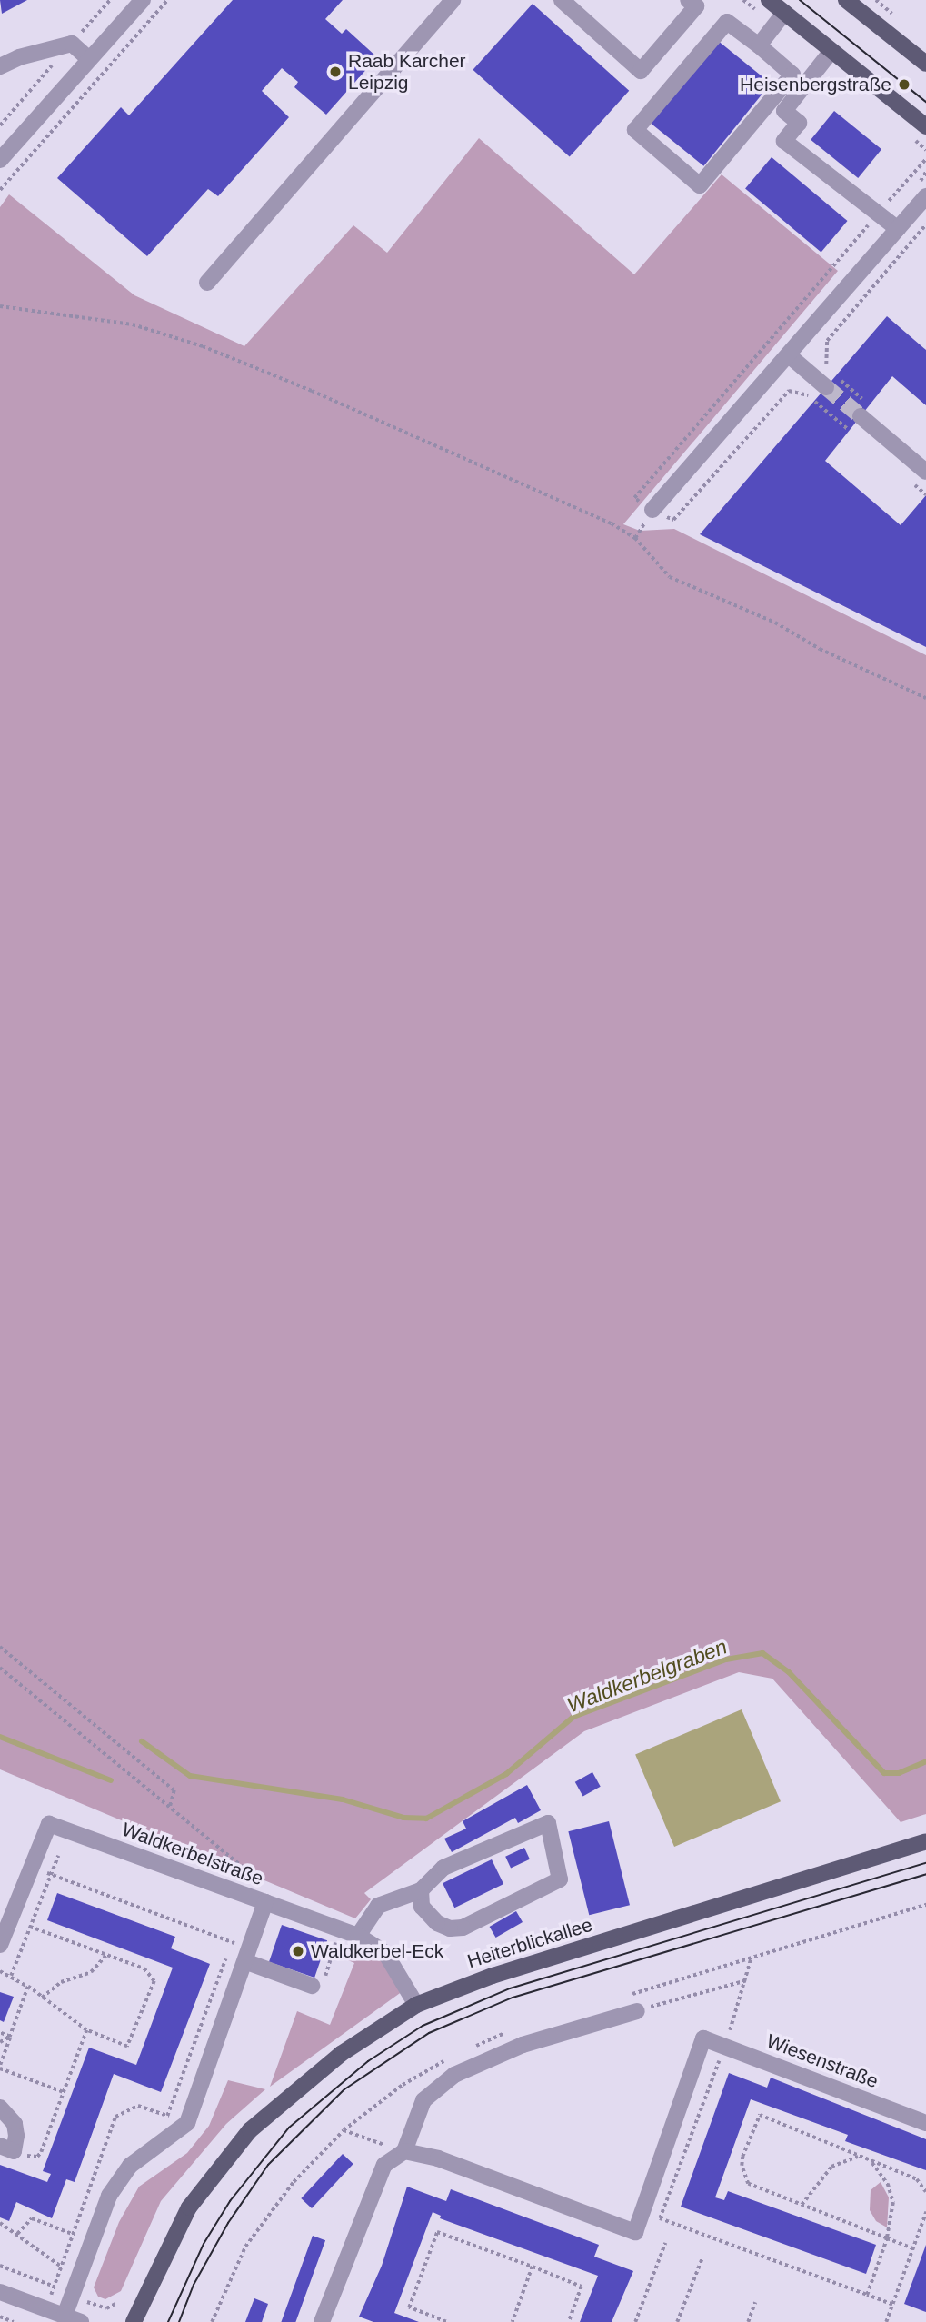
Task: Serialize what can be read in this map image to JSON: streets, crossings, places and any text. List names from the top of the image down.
{
  "streets": {
    "main road": ["Heiterblickallee"],
    "street": ["Waldkerbelstraße", "Wiesenstraße"]
  },
  "crossings": [
    ["Waldkerbelstraße", "Heiterblickallee"]
  ],
  "water": ["Waldkerbelgraben"],
  "places": ["Raab Karcher Leipzig", "Heisenbergstraße", "Waldkerbel-Eck"]
}
